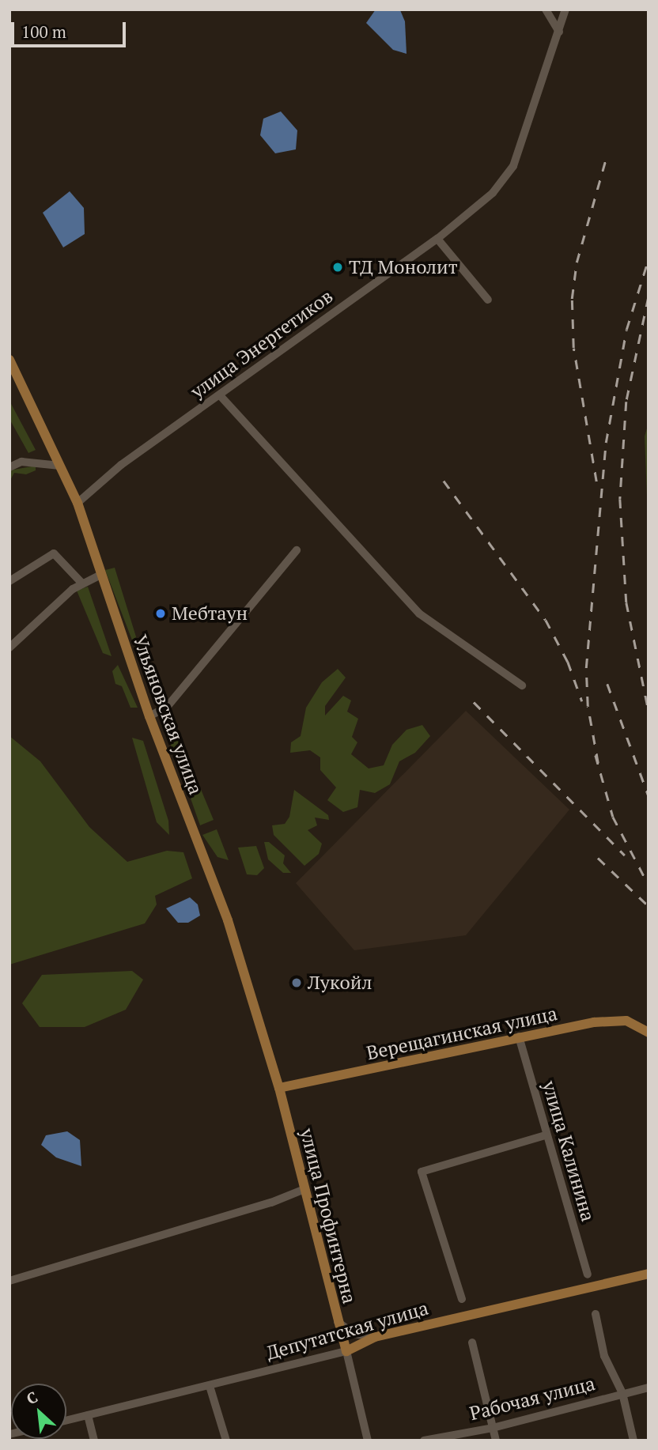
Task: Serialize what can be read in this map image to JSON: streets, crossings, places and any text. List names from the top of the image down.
{
  "streets": {
    "main road": [
      "Ульяновская улица",
      "Верещагинская улица",
      "улица Профинтерна",
      "Депутатская улица"
    ],
    "street": ["улица Энергетиков", "улица Калинина", "Рабочая улица"]
  },
  "crossings": [
    ["улица Энергетиков", "Ульяновская улица"],
    ["Ульяновская улица", "Верещагинская улица"],
    ["Ульяновская улица", "улица Профинтерна"],
    ["Верещагинская улица", "улица Калинина"],
    ["Верещагинская улица", "улица Профинтерна"],
    ["улица Профинтерна", "Депутатская улица"]
  ],
  "places": ["ТД Монолит", "Мебтаун", "Лукойл"],
  "scale_bar": "100 m",
  "north": "top left"
}
